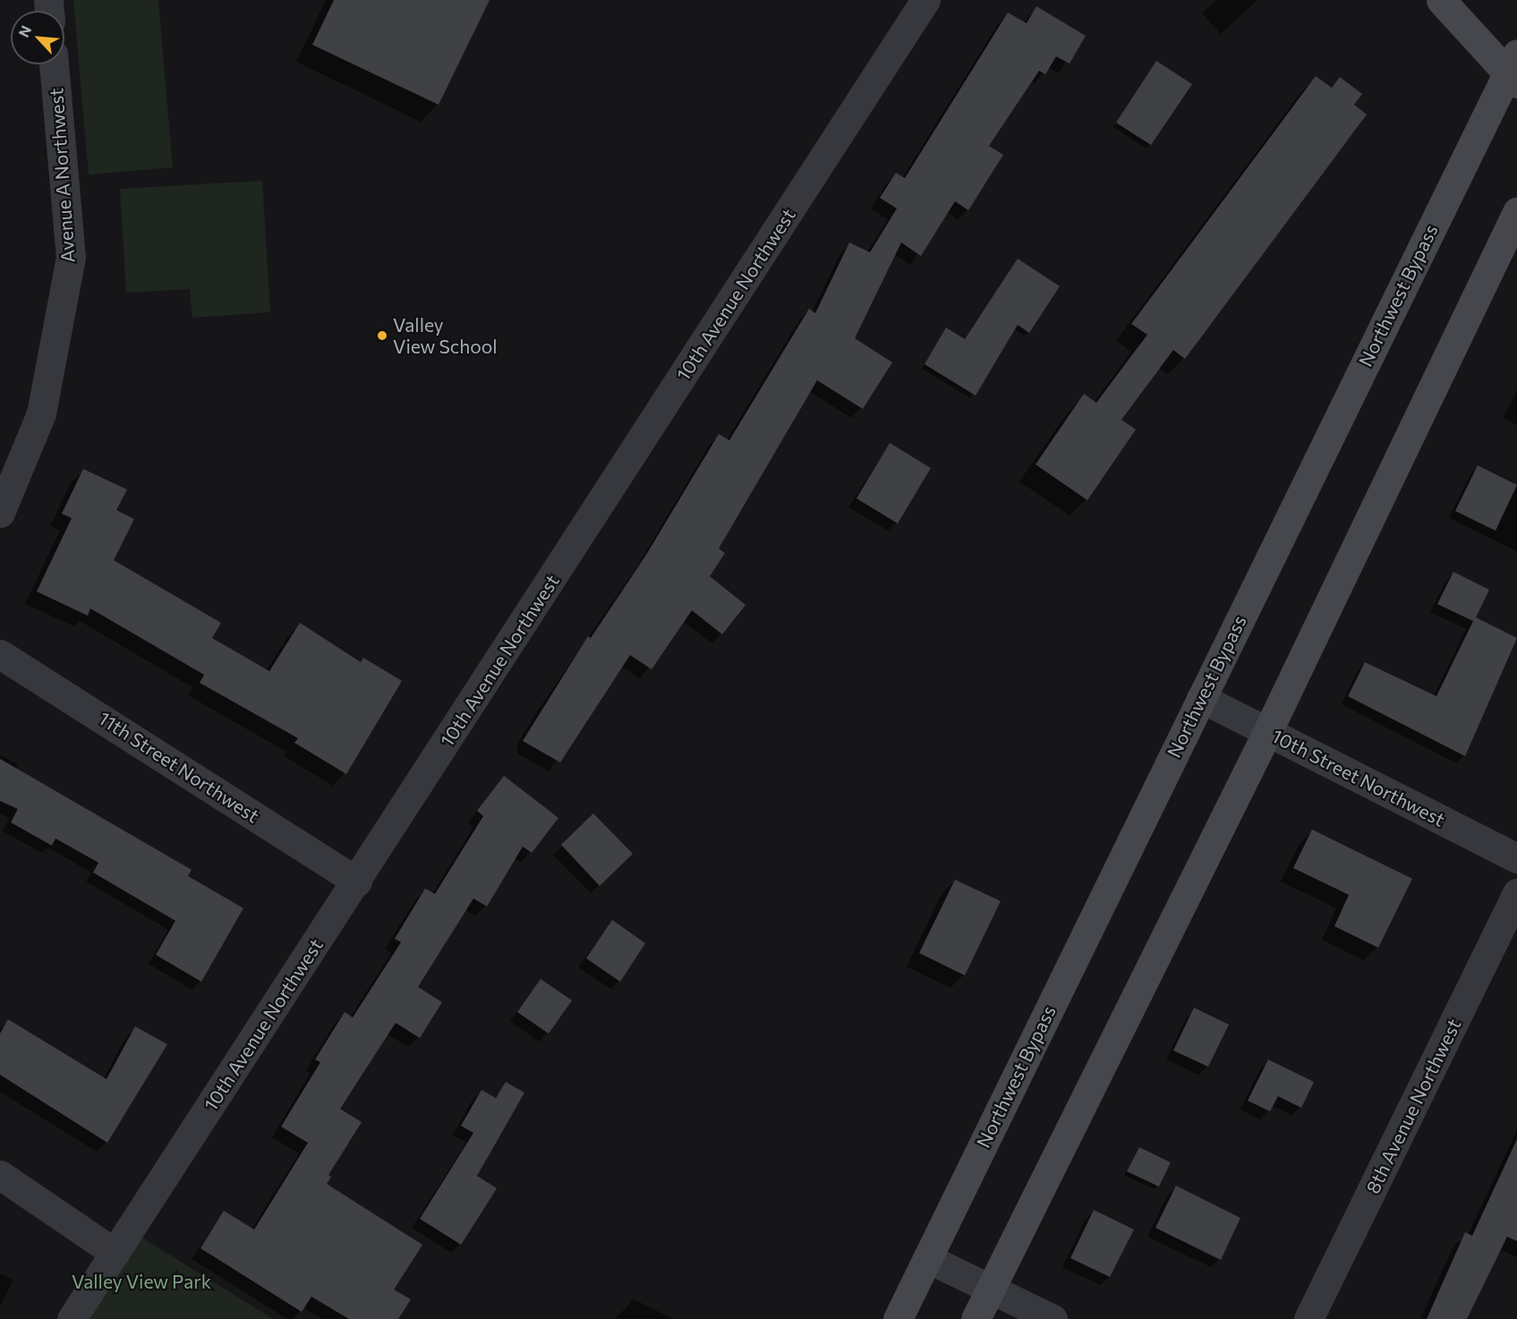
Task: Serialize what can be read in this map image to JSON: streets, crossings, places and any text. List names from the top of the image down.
{
  "streets": {
    "main road": ["Northwest Bypass"],
    "street": [
      "Avenue A Northwest",
      "10th Avenue Northwest",
      "11th Street Northwest",
      "10th Street Northwest",
      "8th Avenue Northwest"
    ]
  },
  "crossings": [
    ["10th Avenue Northwest", "11th Street Northwest"],
    ["Northwest Bypass", "10th Street Northwest"]
  ],
  "parks": ["Valley View Park"],
  "places": ["Valley View School"],
  "north": "top left"
}
